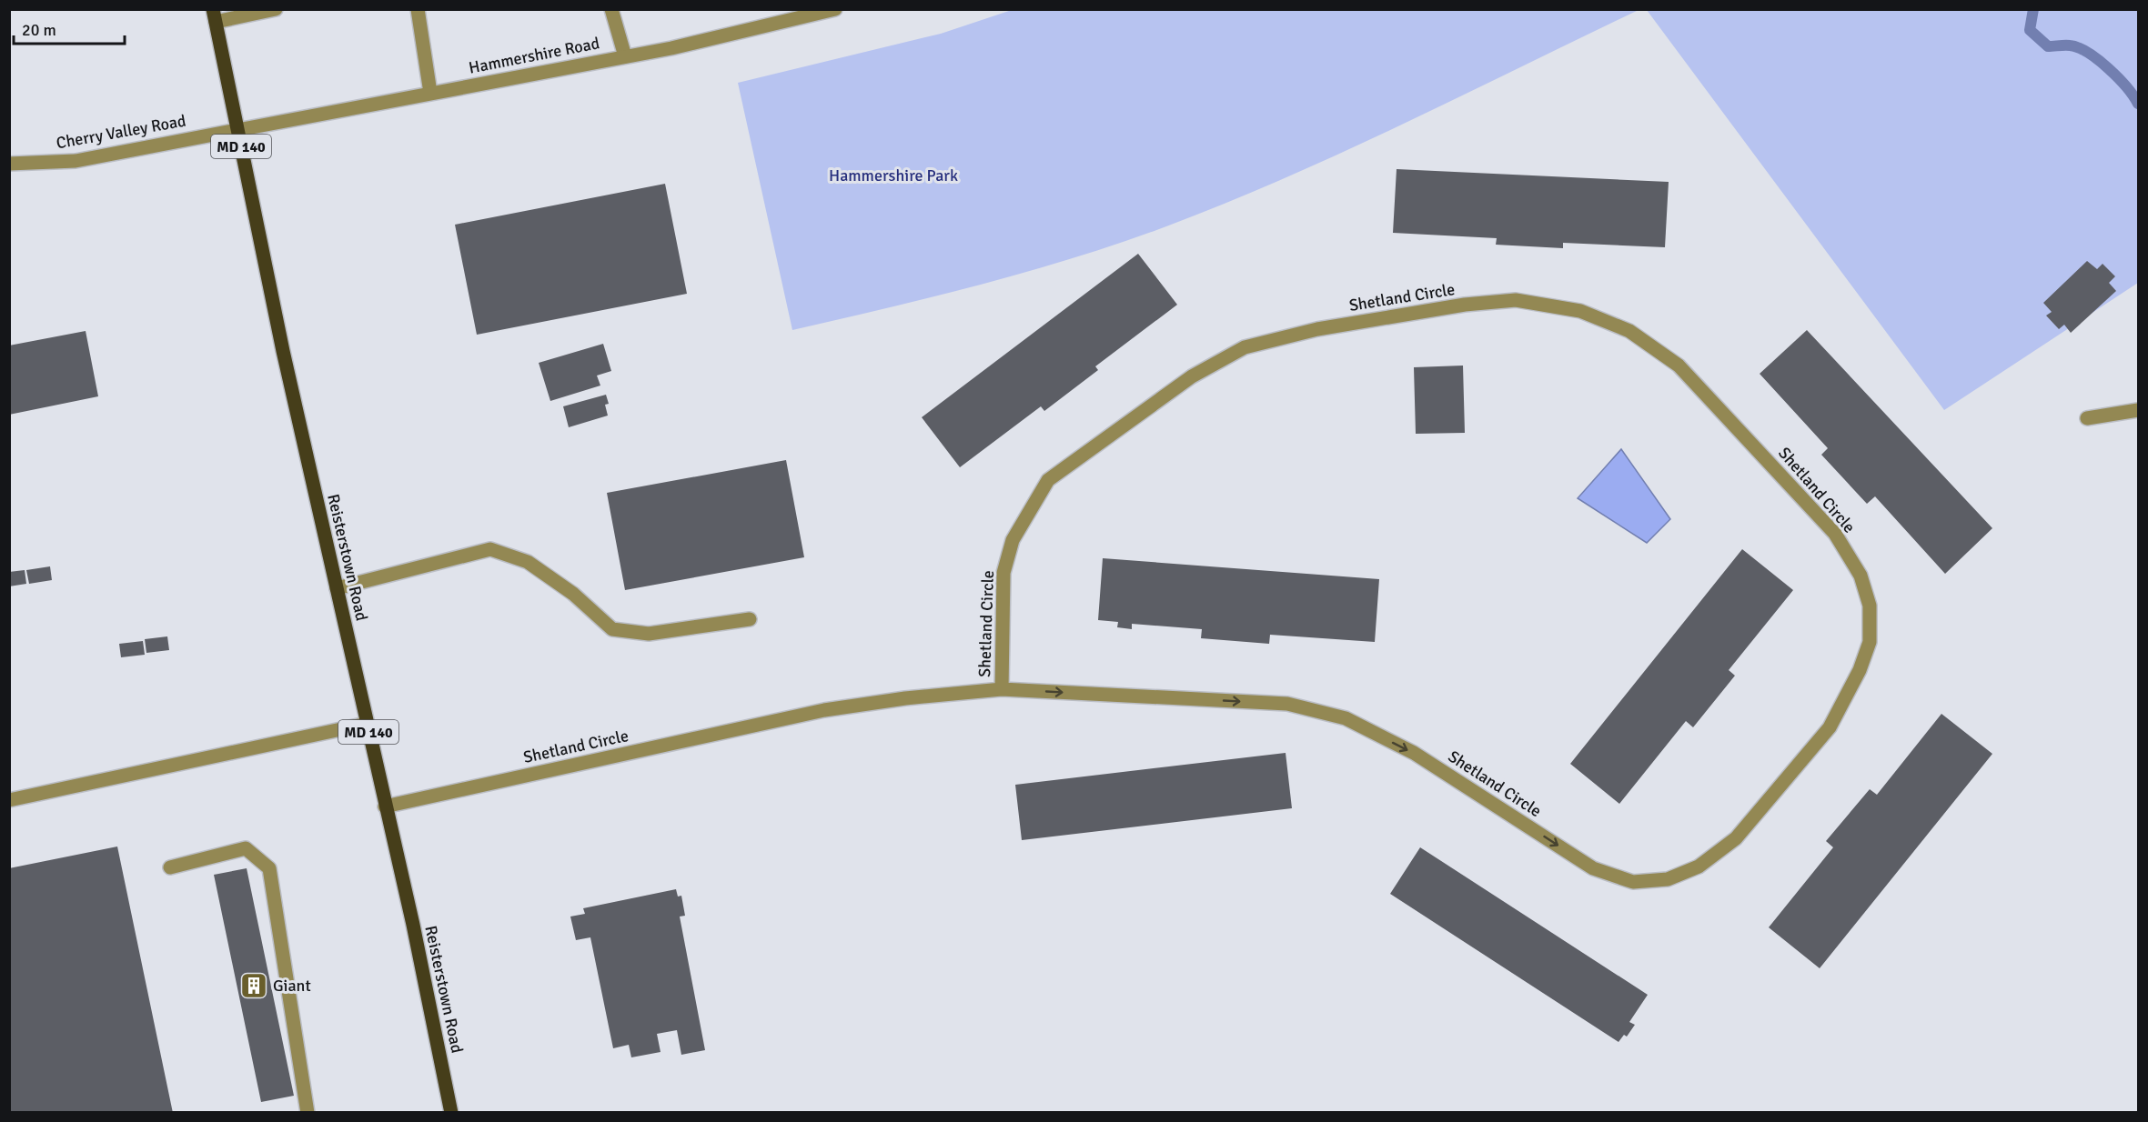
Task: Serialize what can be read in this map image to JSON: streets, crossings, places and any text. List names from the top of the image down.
{
  "streets": {
    "main road": ["MD 140", "Reisterstown Road"],
    "street": ["Hammershire Road", "Cherry Valley Road", "Shetland Circle"]
  },
  "crossings": [
    ["Hammershire Road", "Cherry Valley Road"],
    ["Hammershire Road", "Reisterstown Road"],
    ["Cherry Valley Road", "Reisterstown Road"],
    ["Shetland Circle", "Reisterstown Road"]
  ],
  "parks": ["Hammershire Park"],
  "places": {
    "building": ["Giant"]
  },
  "scale_bar": "20 m"
}
